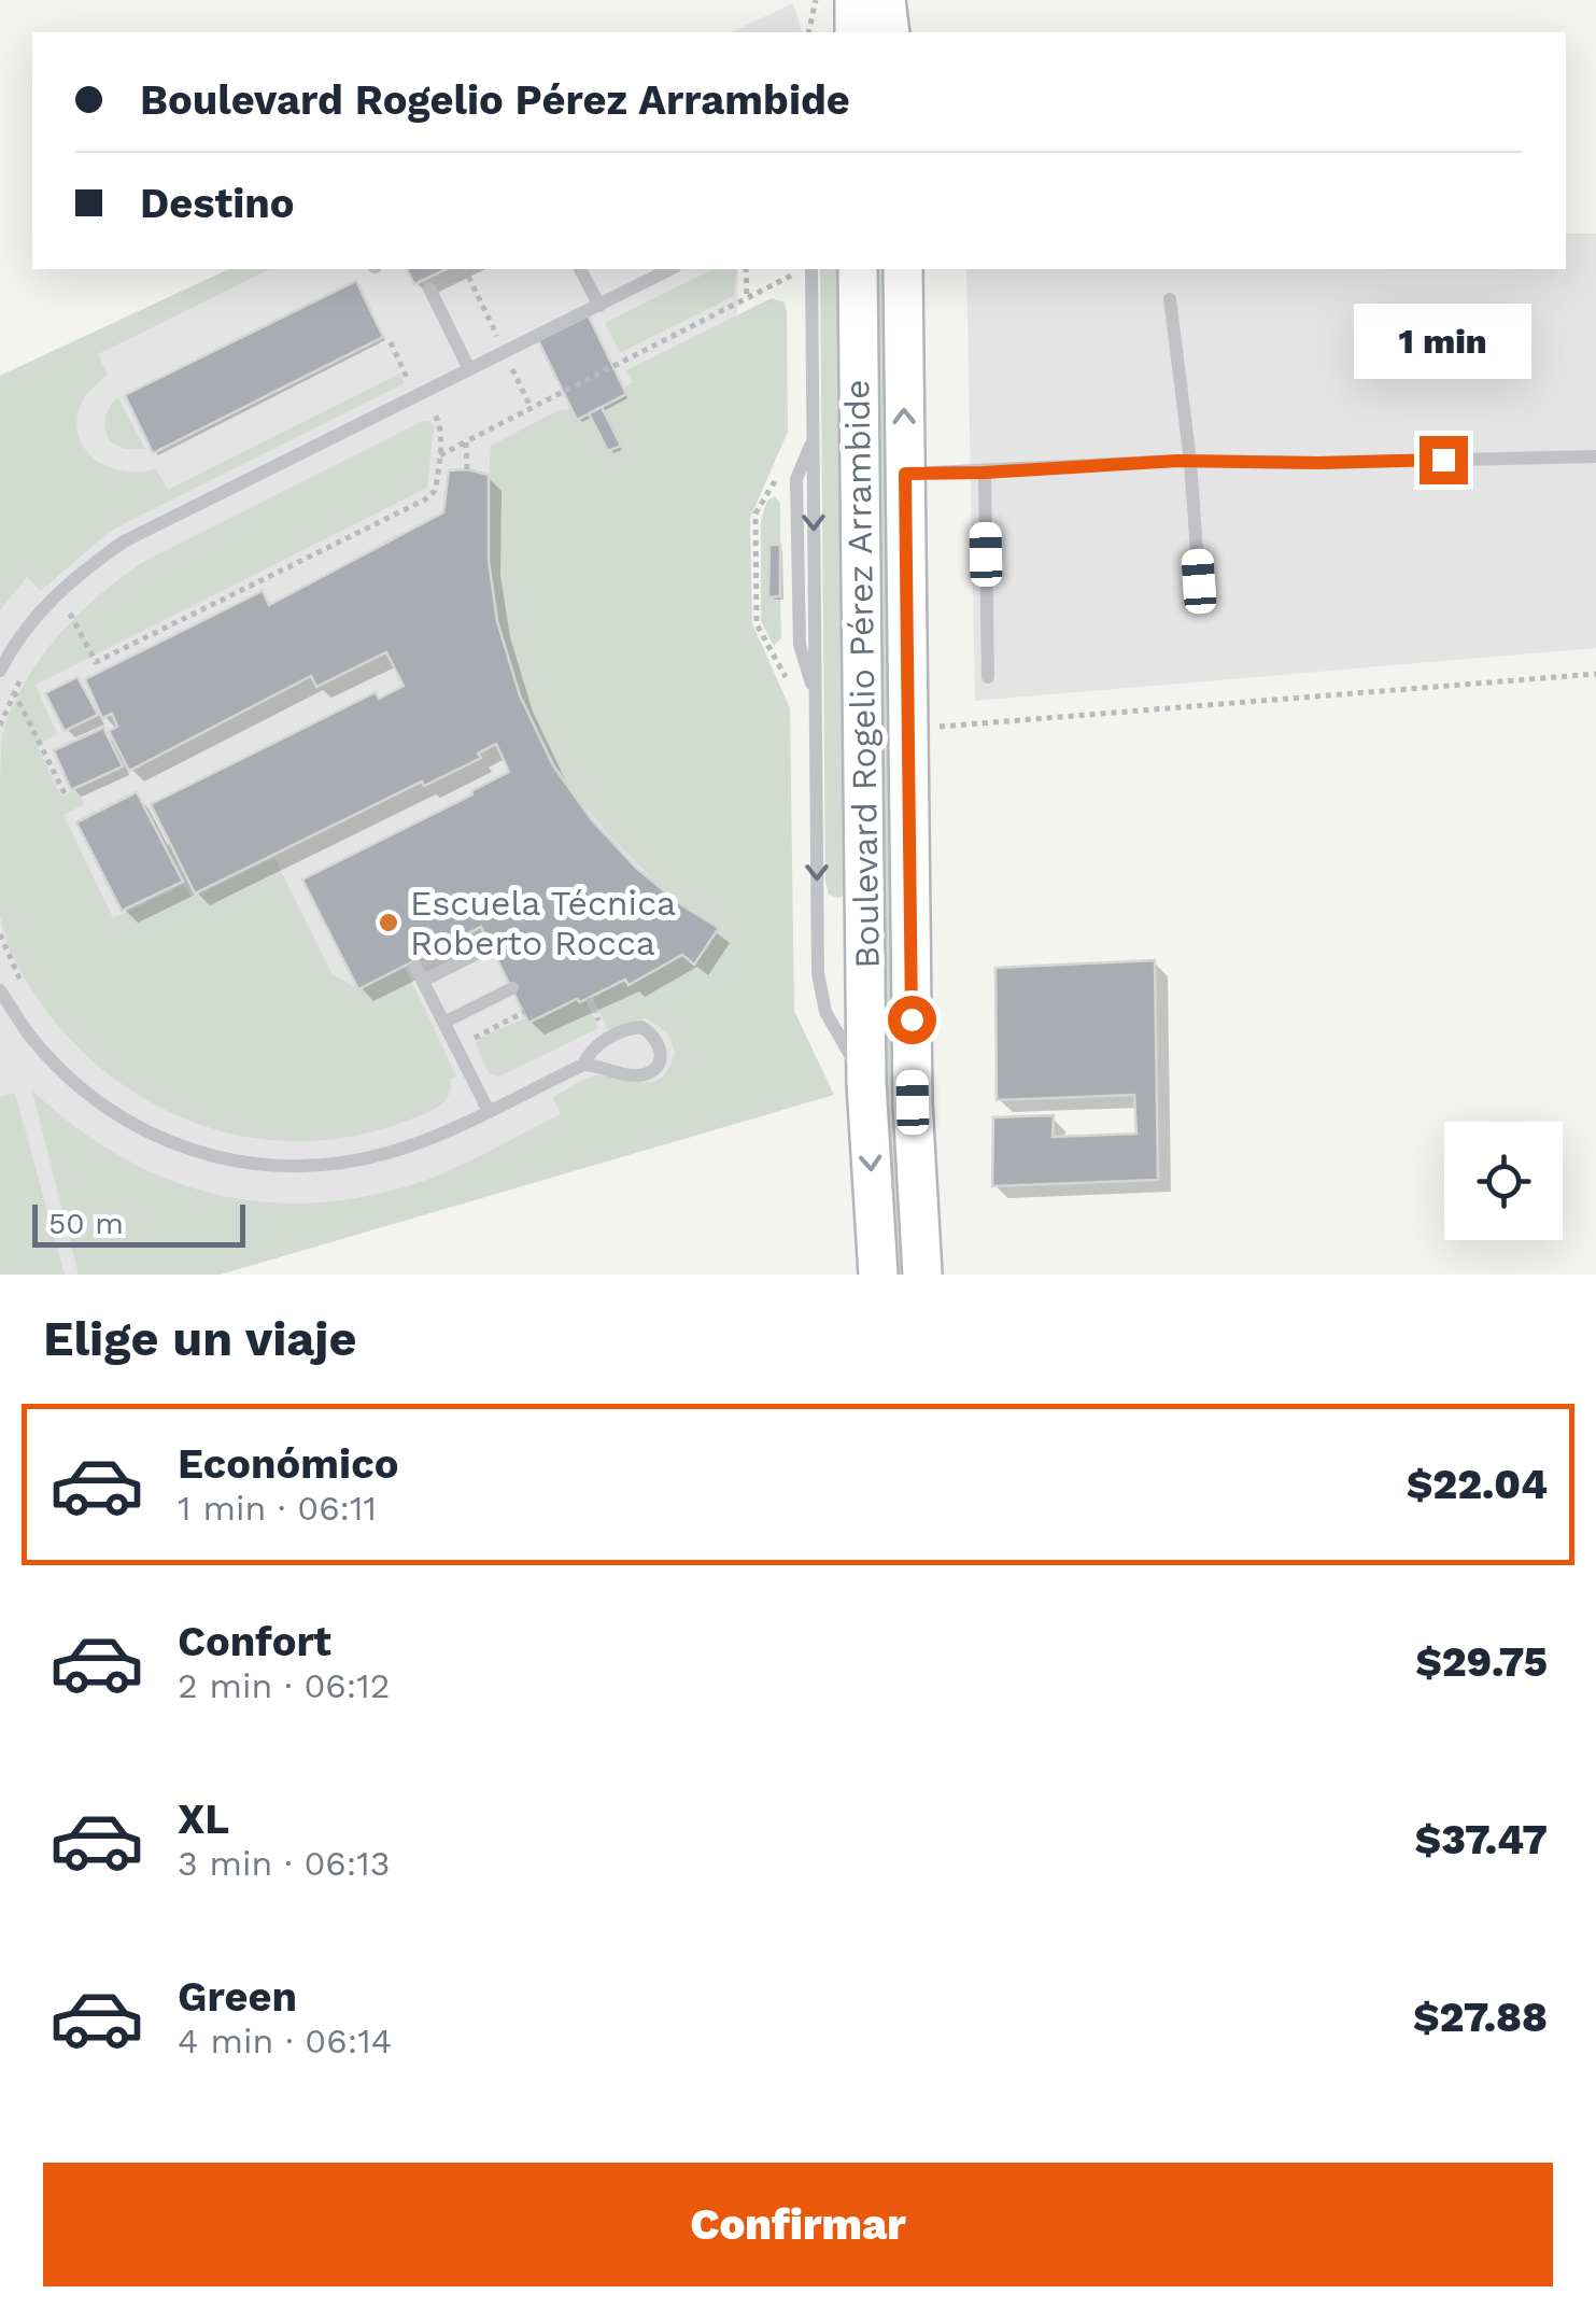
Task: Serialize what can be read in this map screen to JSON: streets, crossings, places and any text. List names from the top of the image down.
{
  "streets": {
    "main road": ["Boulevard Rogelio Pérez Arrambide"]
  },
  "places": ["Escuela Técnica Roberto Rocca"],
  "scale_bar": "50 m",
  "page": {
    "banner": ["Boulevard Rogelio Pérez Arrambide", "Destino"],
    "bubble": "1 min",
    "scale": "50 m",
    "heading": "Elige un viaje",
    "list": [
      {
        "name": "Económico",
        "note": "1 min · 06:11",
        "value": "$22.04"
      },
      {
        "name": "Confort",
        "note": "2 min · 06:12",
        "value": "$29.75"
      },
      {
        "name": "XL",
        "note": "3 min · 06:13",
        "value": "$37.47"
      },
      {
        "name": "Green",
        "note": "4 min · 06:14",
        "value": "$27.88"
      }
    ],
    "buttons": "Confirmar"
  }
}
